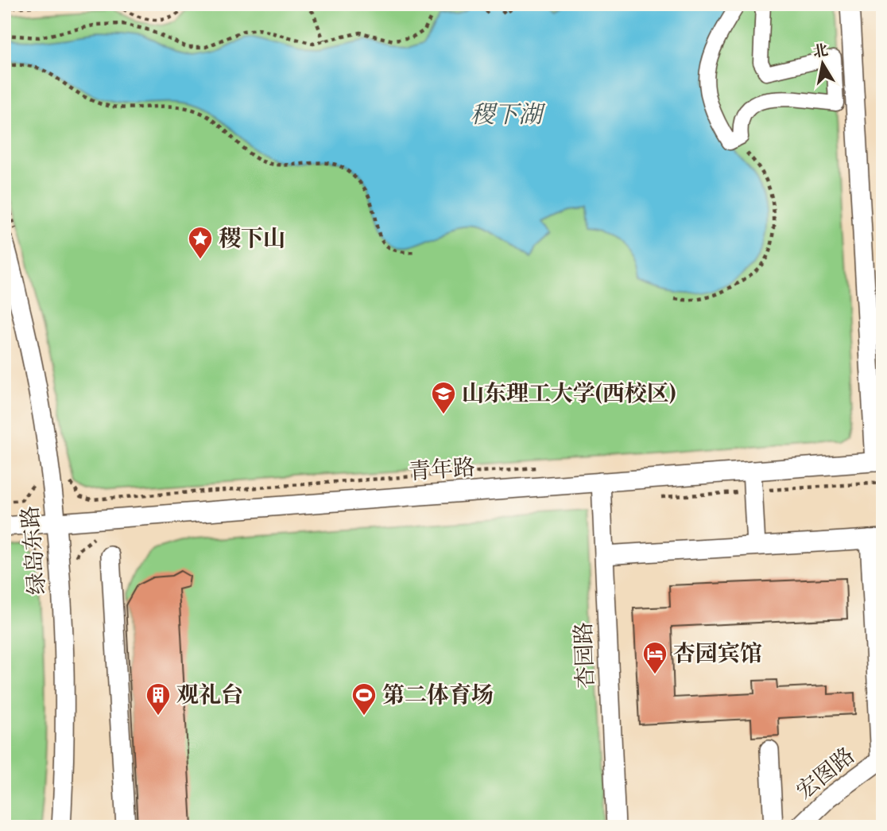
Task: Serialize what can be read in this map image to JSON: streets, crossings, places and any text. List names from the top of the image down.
{
  "streets": {
    "street": [
      "青年路",
      "绿岛东路",
      "杏园路",
      "宏图路"
    ]
  },
  "crossings": [
    ["青年路", "绿岛东路"],
    ["青年路", "杏园路"]
  ],
  "water": ["稷下湖"],
  "places": {
    "place": ["稷下山"],
    "school or university": ["山东理工大学(西校区)"],
    "hotel": ["杏园宾馆"],
    "building": ["观礼台"],
    "sports": ["第二体育场"]
  },
  "north": "top"
}
